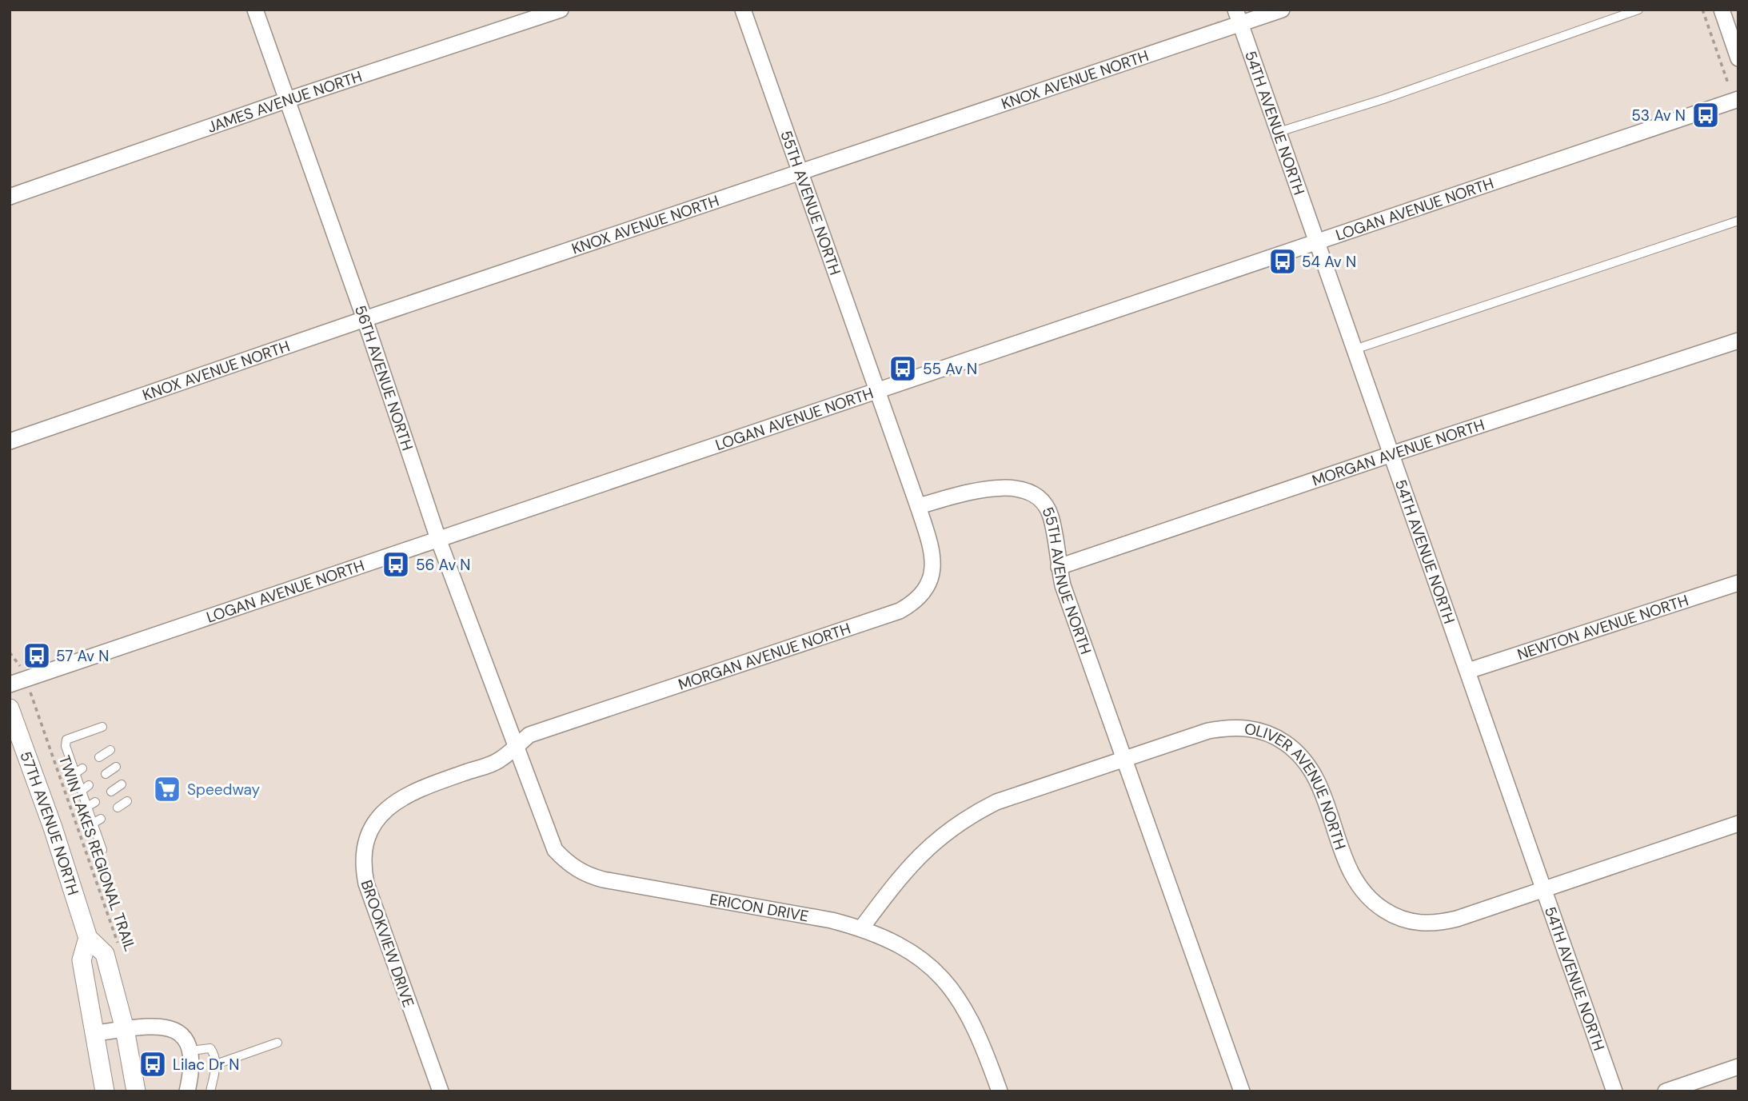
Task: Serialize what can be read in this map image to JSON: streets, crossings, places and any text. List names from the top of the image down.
{
  "streets": {
    "street": [
      "KNOX AVENUE NORTH",
      "JAMES AVENUE NORTH",
      "54TH AVENUE NORTH",
      "55TH AVENUE NORTH",
      "LOGAN AVENUE NORTH",
      "56TH AVENUE NORTH",
      "MORGAN AVENUE NORTH",
      "NEWTON AVENUE NORTH",
      "OLIVER AVENUE NORTH",
      "57TH AVENUE NORTH",
      "ERICON DRIVE",
      "BROOKVIEW DRIVE"
    ],
    "path": ["TWIN LAKES REGIONAL TRAIL"]
  },
  "crossings": [
    ["KNOX AVENUE NORTH", "54TH AVENUE NORTH"],
    ["KNOX AVENUE NORTH", "55TH AVENUE NORTH"],
    ["KNOX AVENUE NORTH", "56TH AVENUE NORTH"],
    ["JAMES AVENUE NORTH", "56TH AVENUE NORTH"],
    ["54TH AVENUE NORTH", "LOGAN AVENUE NORTH"],
    ["54TH AVENUE NORTH", "MORGAN AVENUE NORTH"],
    ["54TH AVENUE NORTH", "NEWTON AVENUE NORTH"],
    ["54TH AVENUE NORTH", "OLIVER AVENUE NORTH"],
    ["55TH AVENUE NORTH", "LOGAN AVENUE NORTH"],
    ["55TH AVENUE NORTH", "MORGAN AVENUE NORTH"],
    ["55TH AVENUE NORTH", "OLIVER AVENUE NORTH"],
    ["LOGAN AVENUE NORTH", "56TH AVENUE NORTH"],
    ["56TH AVENUE NORTH", "MORGAN AVENUE NORTH"],
    ["56TH AVENUE NORTH", "ERICON DRIVE"],
    ["56TH AVENUE NORTH", "BROOKVIEW DRIVE"],
    ["MORGAN AVENUE NORTH", "ERICON DRIVE"],
    ["MORGAN AVENUE NORTH", "BROOKVIEW DRIVE"],
    ["OLIVER AVENUE NORTH", "ERICON DRIVE"],
    ["ERICON DRIVE", "BROOKVIEW DRIVE"]
  ],
  "places": {
    "bus stop": [
      "53 Av N",
      "54 Av N",
      "55 Av N",
      "56 Av N",
      "57 Av N",
      "Lilac Dr N"
    ],
    "supermarket": ["Speedway"]
  }
}
